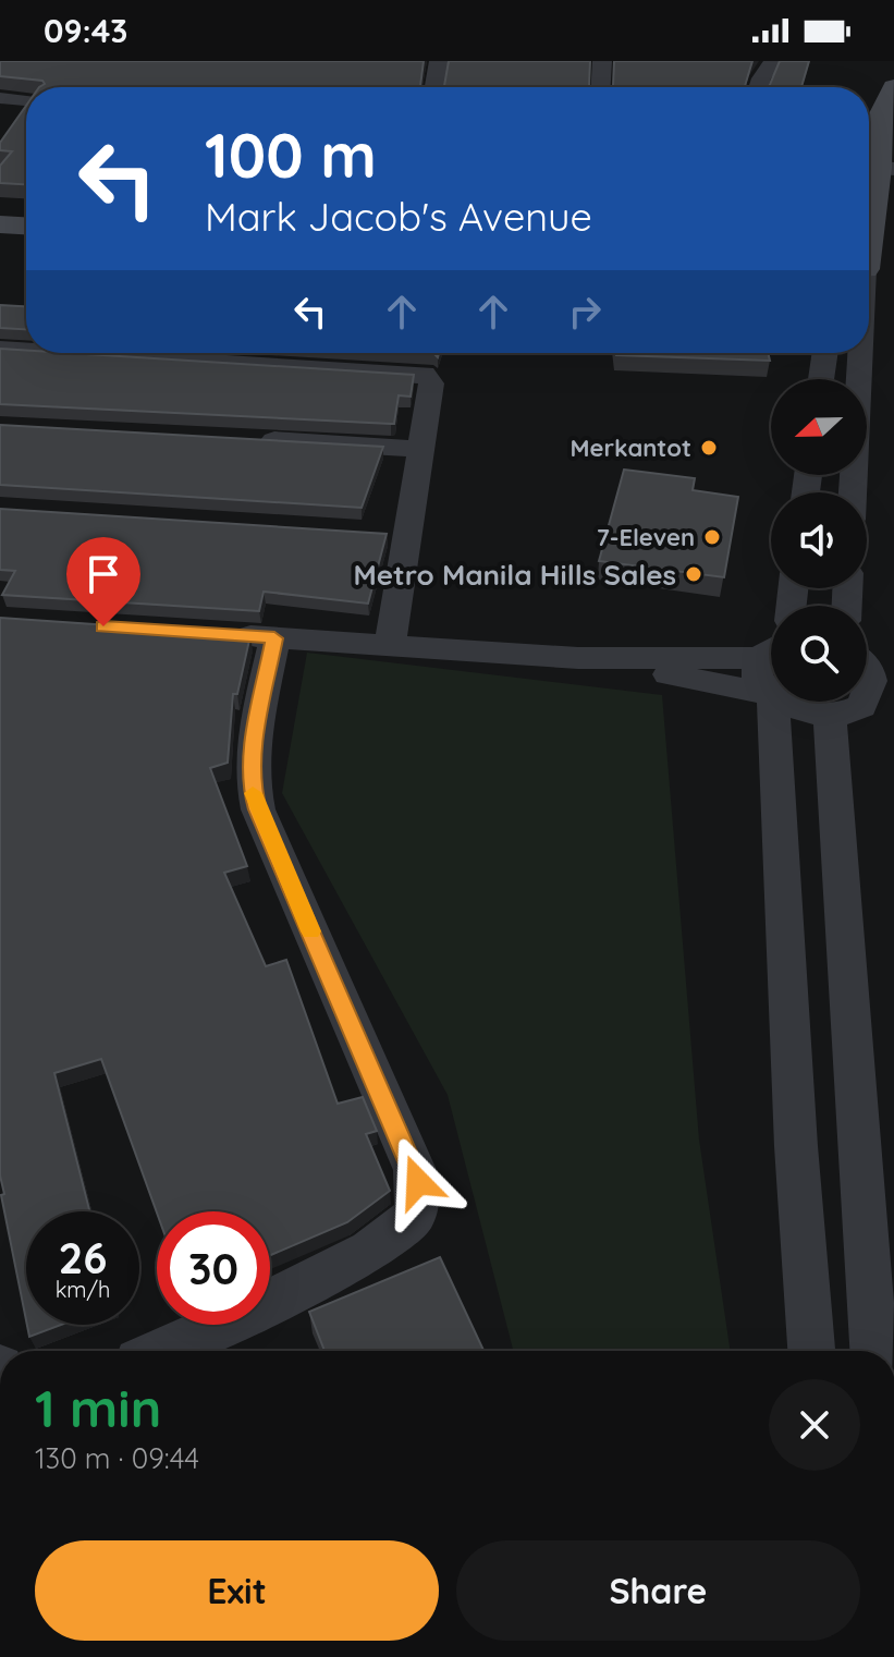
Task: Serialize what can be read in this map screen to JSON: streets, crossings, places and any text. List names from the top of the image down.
{
  "places": ["Merkantot", "7-Eleven", "Metro Manila Hills Sales"],
  "north": "left",
  "page": {
    "status": "09:43",
    "turn": ["100 m", "Mark Jacob's Avenue"],
    "speed": "26 km/h",
    "limit": "30",
    "heading": ["1 min", "130 m · 09:44"],
    "buttons": ["Exit", "Share"]
  }
}
